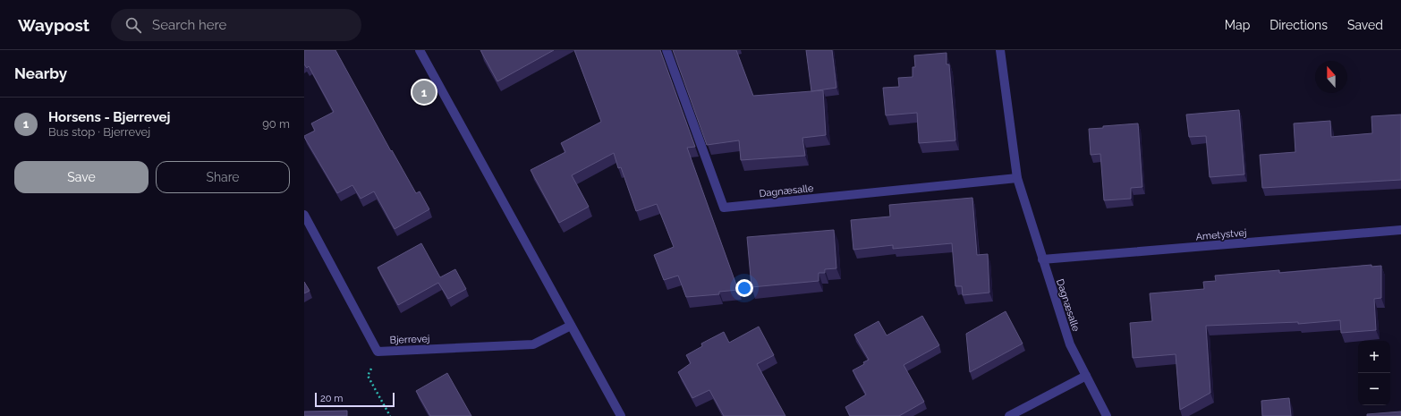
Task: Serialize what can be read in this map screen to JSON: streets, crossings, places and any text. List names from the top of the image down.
{
  "streets": {
    "street": ["Dagnæsalle", "Ametystvej", "Bjerrevej"]
  },
  "crossings": [
    ["Dagnæsalle", "Ametystvej"]
  ],
  "scale_bar": "20 m",
  "north": "top",
  "page": {
    "header": "Waypost",
    "search": "Search here",
    "nav": ["Map", "Directions", "Saved"],
    "heading": "Nearby",
    "pins": "1",
    "list": [
      {
        "mark": "1",
        "name": "Horsens - Bjerrevej",
        "note": "Bus stop · Bjerrevej",
        "value": "90 m"
      }
    ],
    "buttons": ["Save", "Share"],
    "map_buttons": ["+", "−"],
    "scale": "20 m"
  }
}
